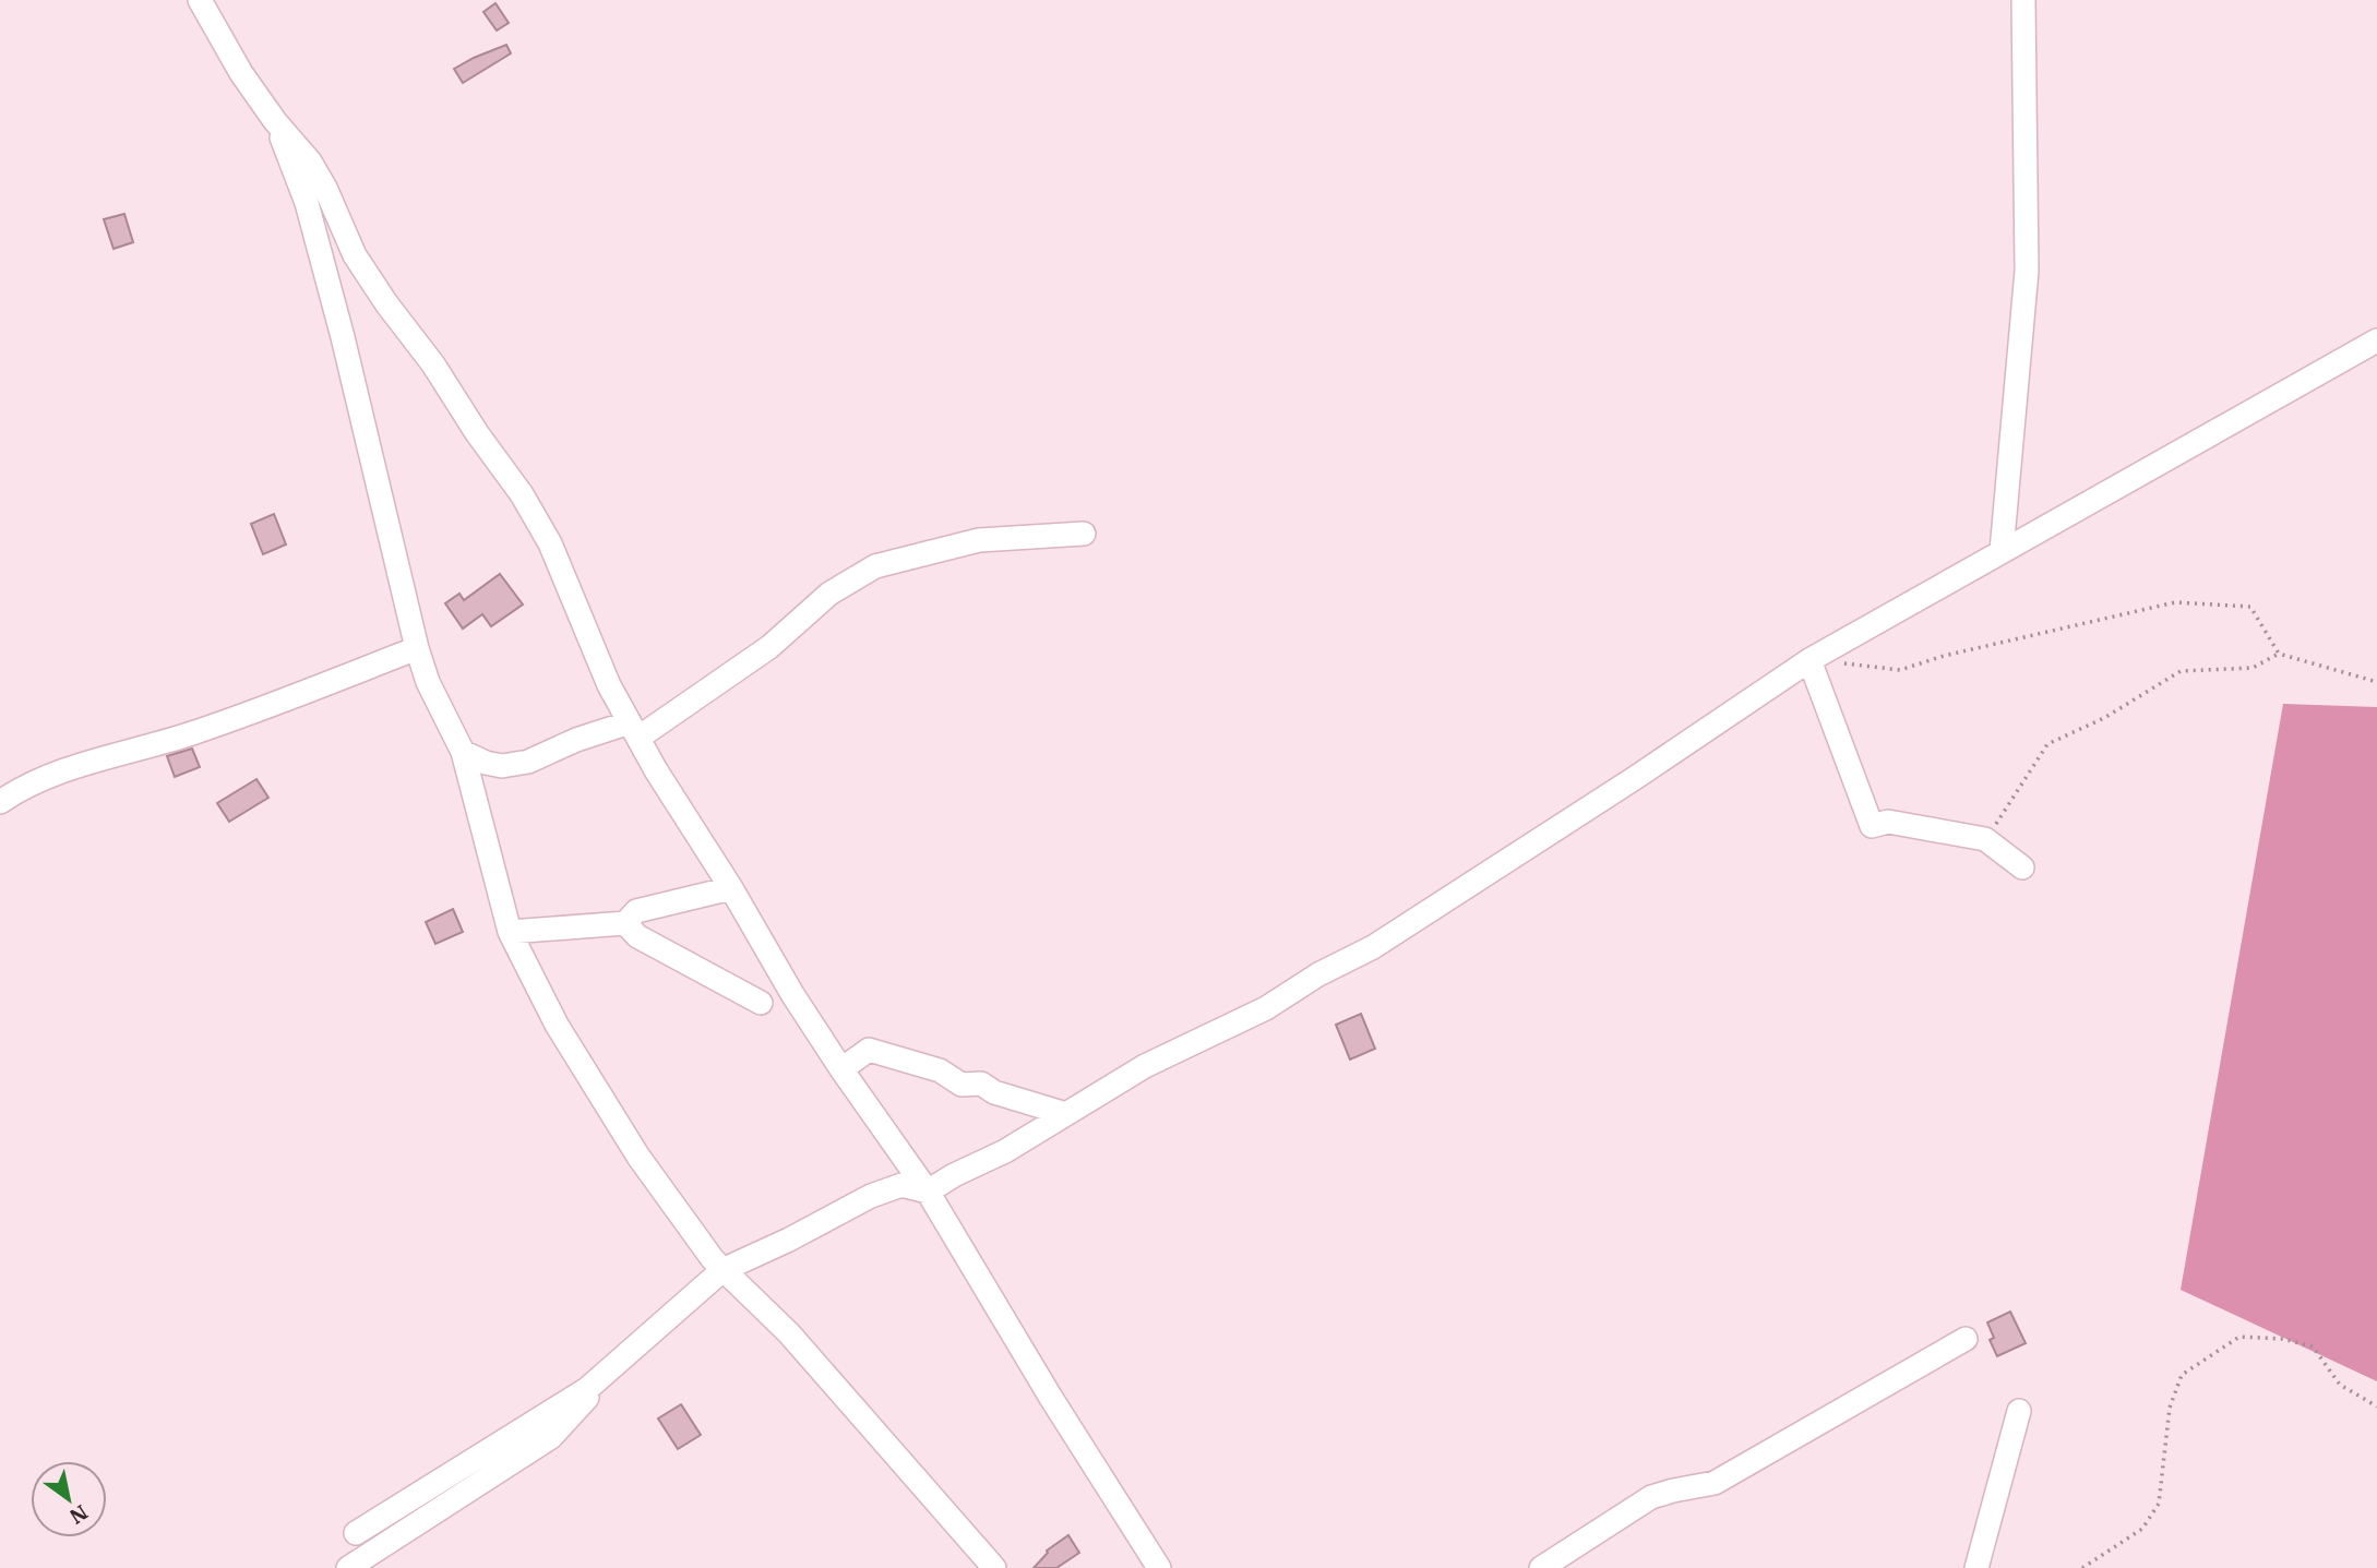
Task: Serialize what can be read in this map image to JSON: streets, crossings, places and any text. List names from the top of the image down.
{
  "north": "bottom right"
}
